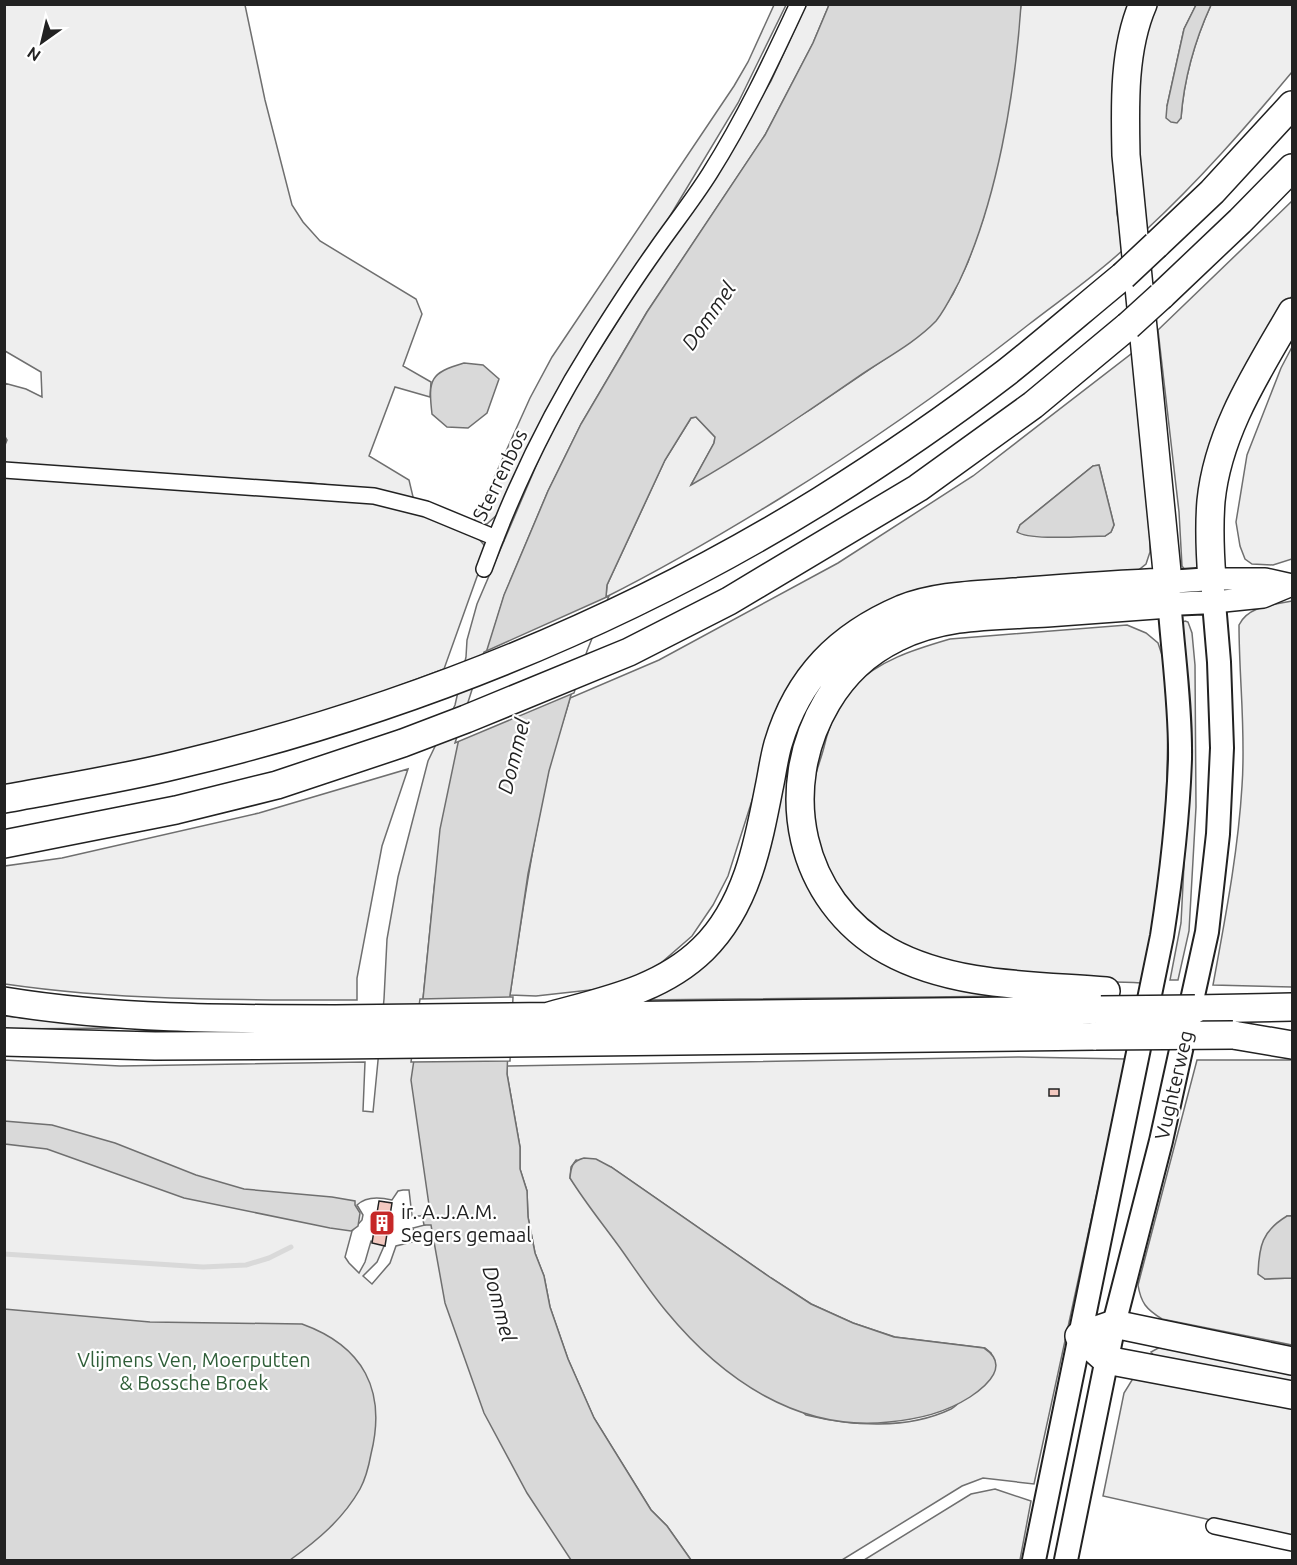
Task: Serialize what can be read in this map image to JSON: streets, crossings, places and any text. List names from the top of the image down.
{
  "streets": {
    "main road": ["Vughterweg"],
    "street": ["Sterrenbos"]
  },
  "water": ["Dommel"],
  "parks": ["Vlijmens Ven, Moerputten & Bossche Broek"],
  "places": {
    "building": ["ir. A.J.A.M. Segers gemaal"]
  },
  "north": "bottom left"
}
